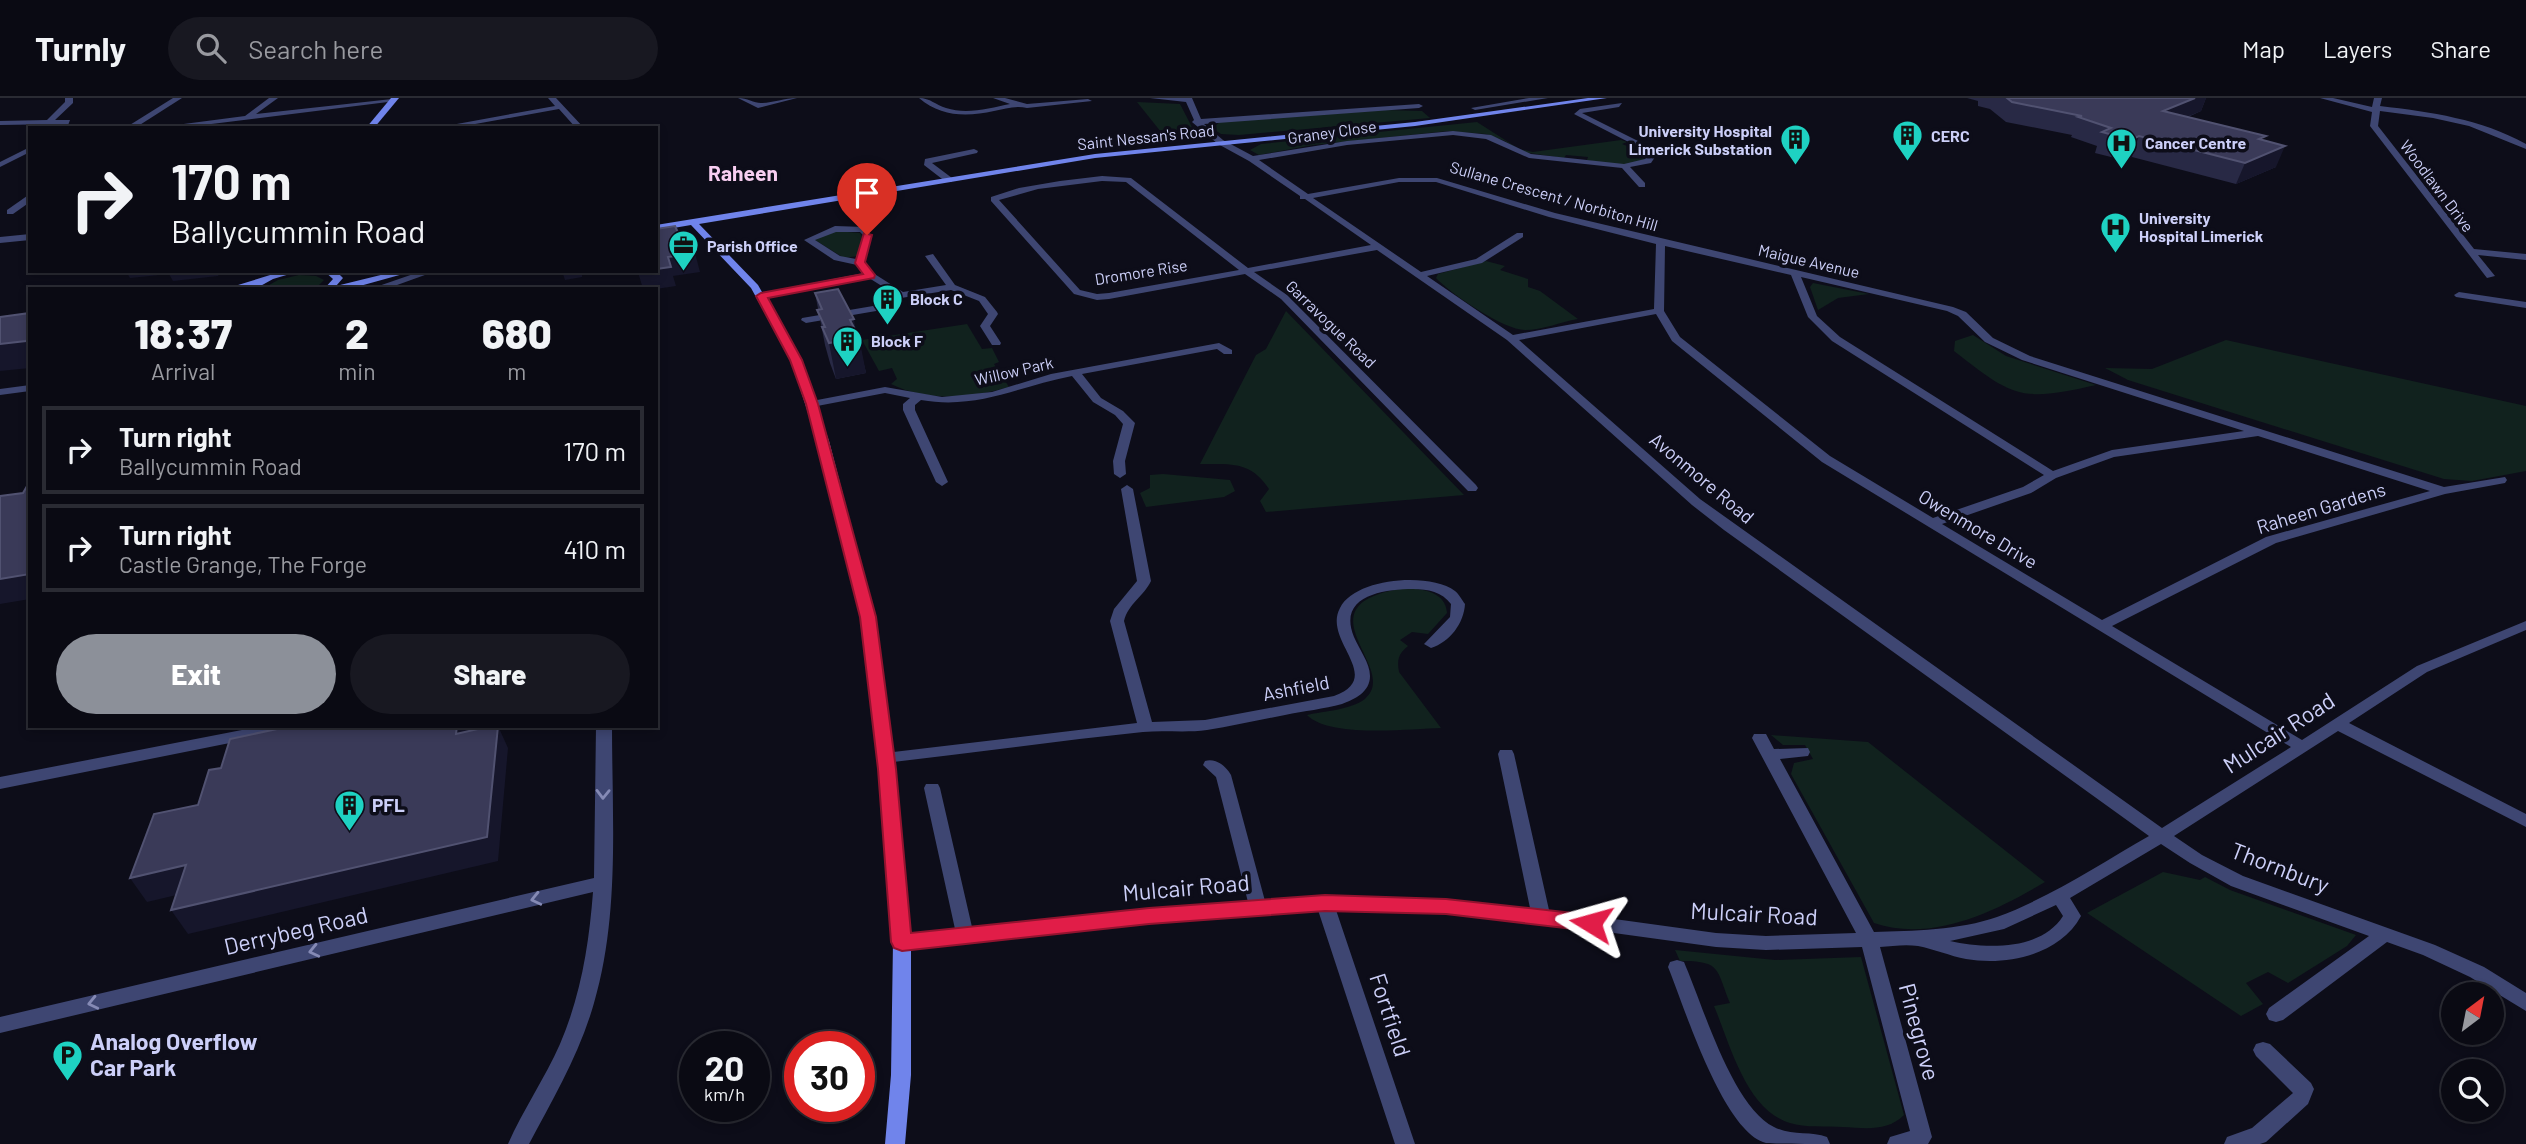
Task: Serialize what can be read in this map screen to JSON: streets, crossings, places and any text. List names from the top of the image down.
{
  "streets": {
    "main road": ["Saint Nessan's Road"],
    "street": [
      "Graney Close",
      "Woodlawn Drive",
      "Sullane Crescent / Norbiton Hill",
      "Maigue Avenue",
      "Dromore Rise",
      "Garravogue Road",
      "Willow Park",
      "Avonmore Road",
      "Raheen Gardens",
      "Owenmore Drive",
      "Ashfield",
      "Mulcair Road",
      "Thornbury",
      "Derrybeg Road",
      "Fortfield",
      "Pinegrove"
    ]
  },
  "crossings": [
    ["Graney Close", "Avonmore Road"],
    ["Saint Nessan's Road", "Avonmore Road"],
    ["Sullane Crescent / Norbiton Hill", "Maigue Avenue"],
    ["Sullane Crescent / Norbiton Hill", "Avonmore Road"],
    ["Sullane Crescent / Norbiton Hill", "Owenmore Drive"],
    ["Maigue Avenue", "Raheen Gardens"],
    ["Dromore Rise", "Garravogue Road"],
    ["Dromore Rise", "Avonmore Road"],
    ["Avonmore Road", "Mulcair Road"],
    ["Avonmore Road", "Thornbury"],
    ["Raheen Gardens", "Owenmore Drive"],
    ["Owenmore Drive", "Mulcair Road"],
    ["Mulcair Road", "Thornbury"],
    ["Mulcair Road", "Fortfield"],
    ["Mulcair Road", "Pinegrove"]
  ],
  "one_way": ["Derrybeg Road"],
  "districts": ["Raheen"],
  "places": {
    "building": [
      "CERC",
      "University Hospital Limerick Substation",
      "Block C",
      "Block F",
      "PFL"
    ],
    "hospital": ["Cancer Centre", "University Hospital Limerick"],
    "office": ["Parish Office"],
    "parking": ["Analog Overflow Car Park"]
  },
  "north": "top right",
  "page": {
    "header": "Turnly",
    "search": "Search here",
    "nav": ["Map", "Layers", "Share"],
    "turn": ["170 m", "Ballycummin Road"],
    "eta": [
      "18:37",
      "Arrival",
      "2",
      "min",
      "680",
      "m"
    ],
    "list": [
      {
        "name": "Turn right",
        "note": "Ballycummin Road",
        "value": "170 m"
      },
      {
        "name": "Turn right",
        "note": "Castle Grange, The Forge",
        "value": "410 m"
      }
    ],
    "buttons": ["Exit", "Share"],
    "speed": "20 km/h",
    "limit": "30"
  }
}
